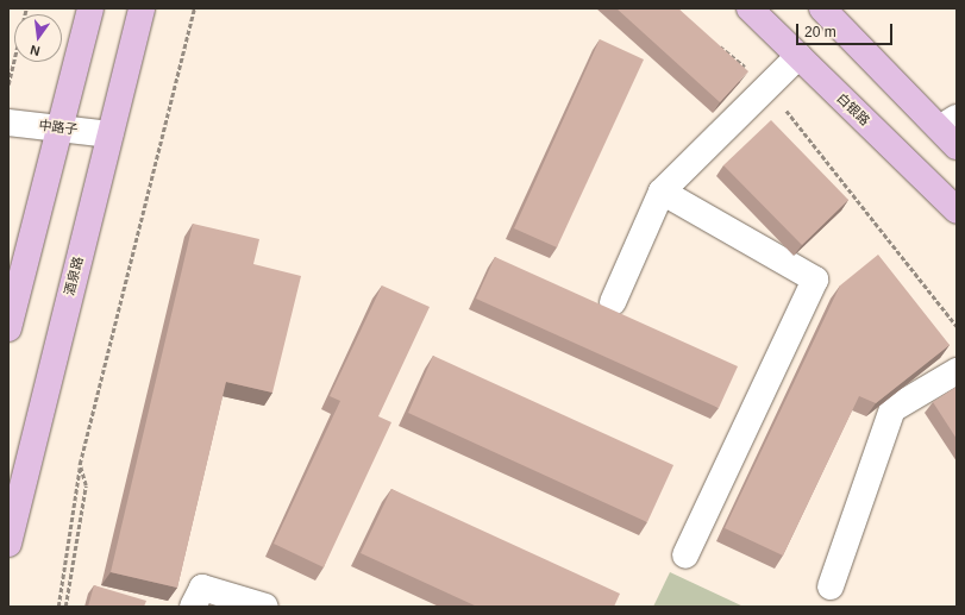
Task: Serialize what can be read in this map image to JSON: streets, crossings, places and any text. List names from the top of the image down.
{
  "streets": {
    "main road": ["白银路", "酒泉路"],
    "street": ["中路子"]
  },
  "crossings": [
    ["中路子", "酒泉路"]
  ],
  "scale_bar": "20 m",
  "north": "bottom"
}
